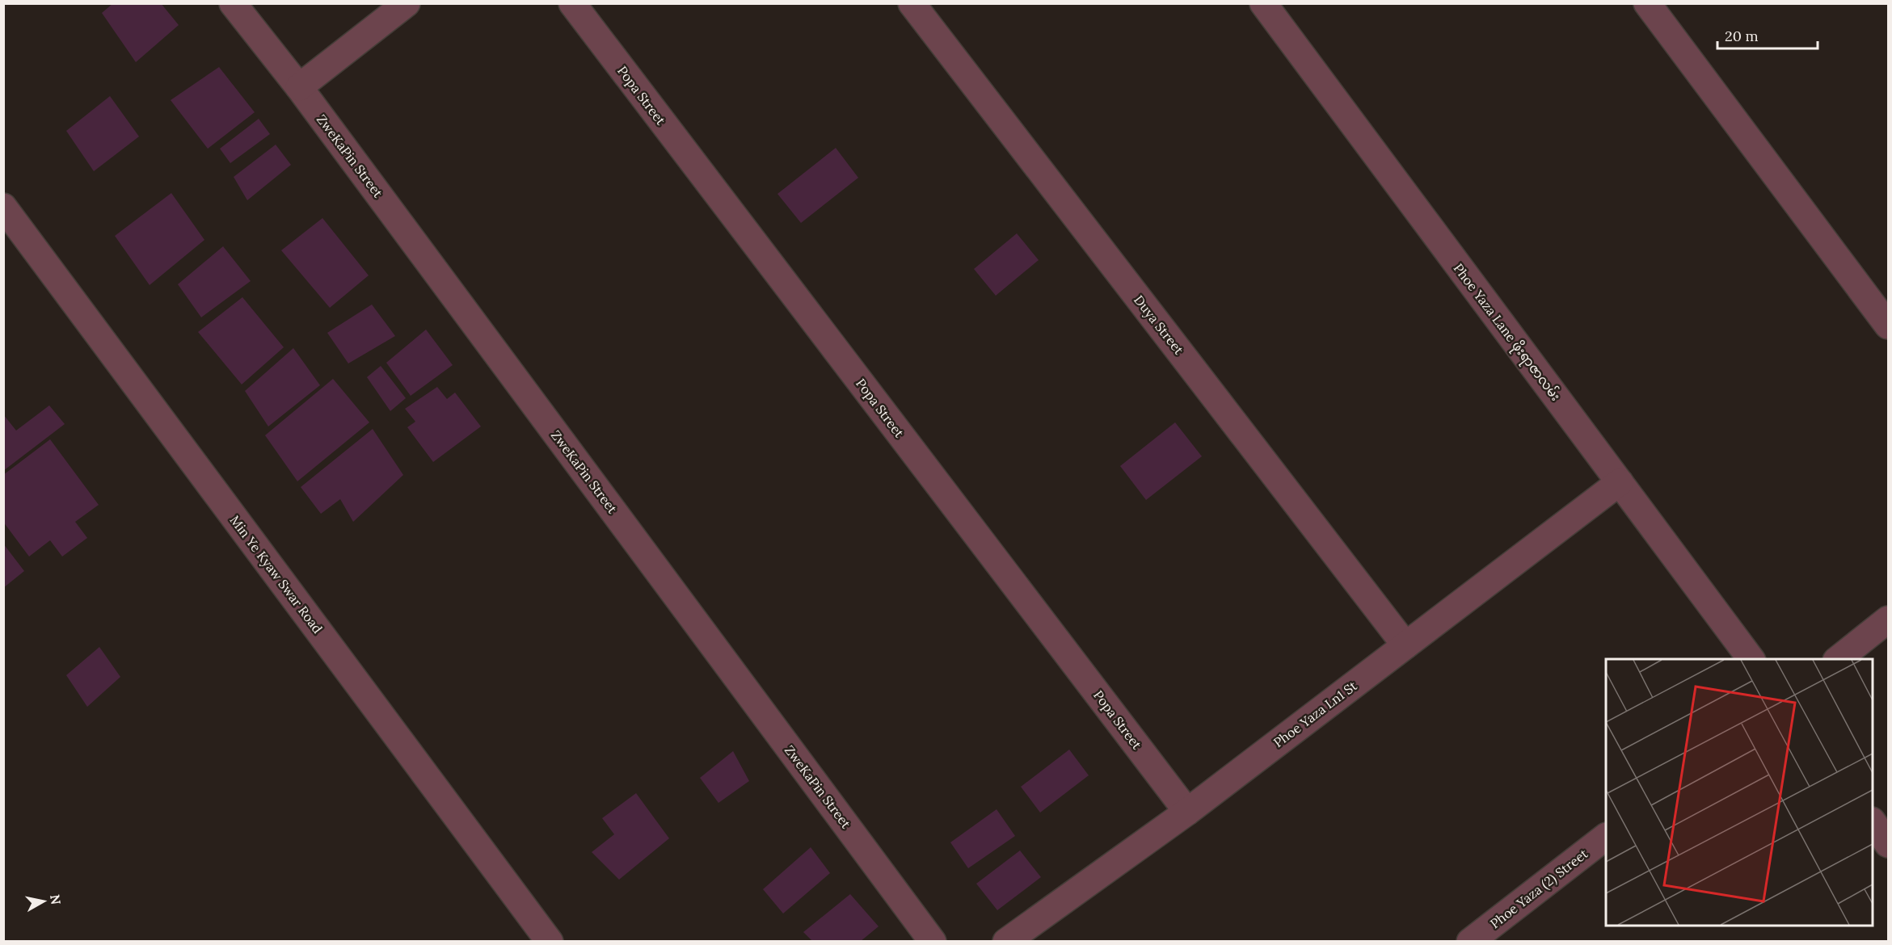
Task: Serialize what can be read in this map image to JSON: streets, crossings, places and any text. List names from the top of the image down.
{
  "streets": {
    "street": [
      "Popa Street",
      "ZweKaPin Street",
      "Duya Street",
      "Phoe Yaza Lane ဖိုးရာဇာလမ်း",
      "Min Ye Kyaw Swar Road",
      "Phoe Yaza Ln1 St",
      "Phoe Yaza (2) Street"
    ]
  },
  "crossings": [
    ["Popa Street", "Phoe Yaza Ln1 St"],
    ["Duya Street", "Phoe Yaza Ln1 St"],
    ["Phoe Yaza Lane ဖိုးရာဇာလမ်း", "Phoe Yaza Ln1 St"]
  ],
  "scale_bar": "20 m",
  "north": "right"
}
